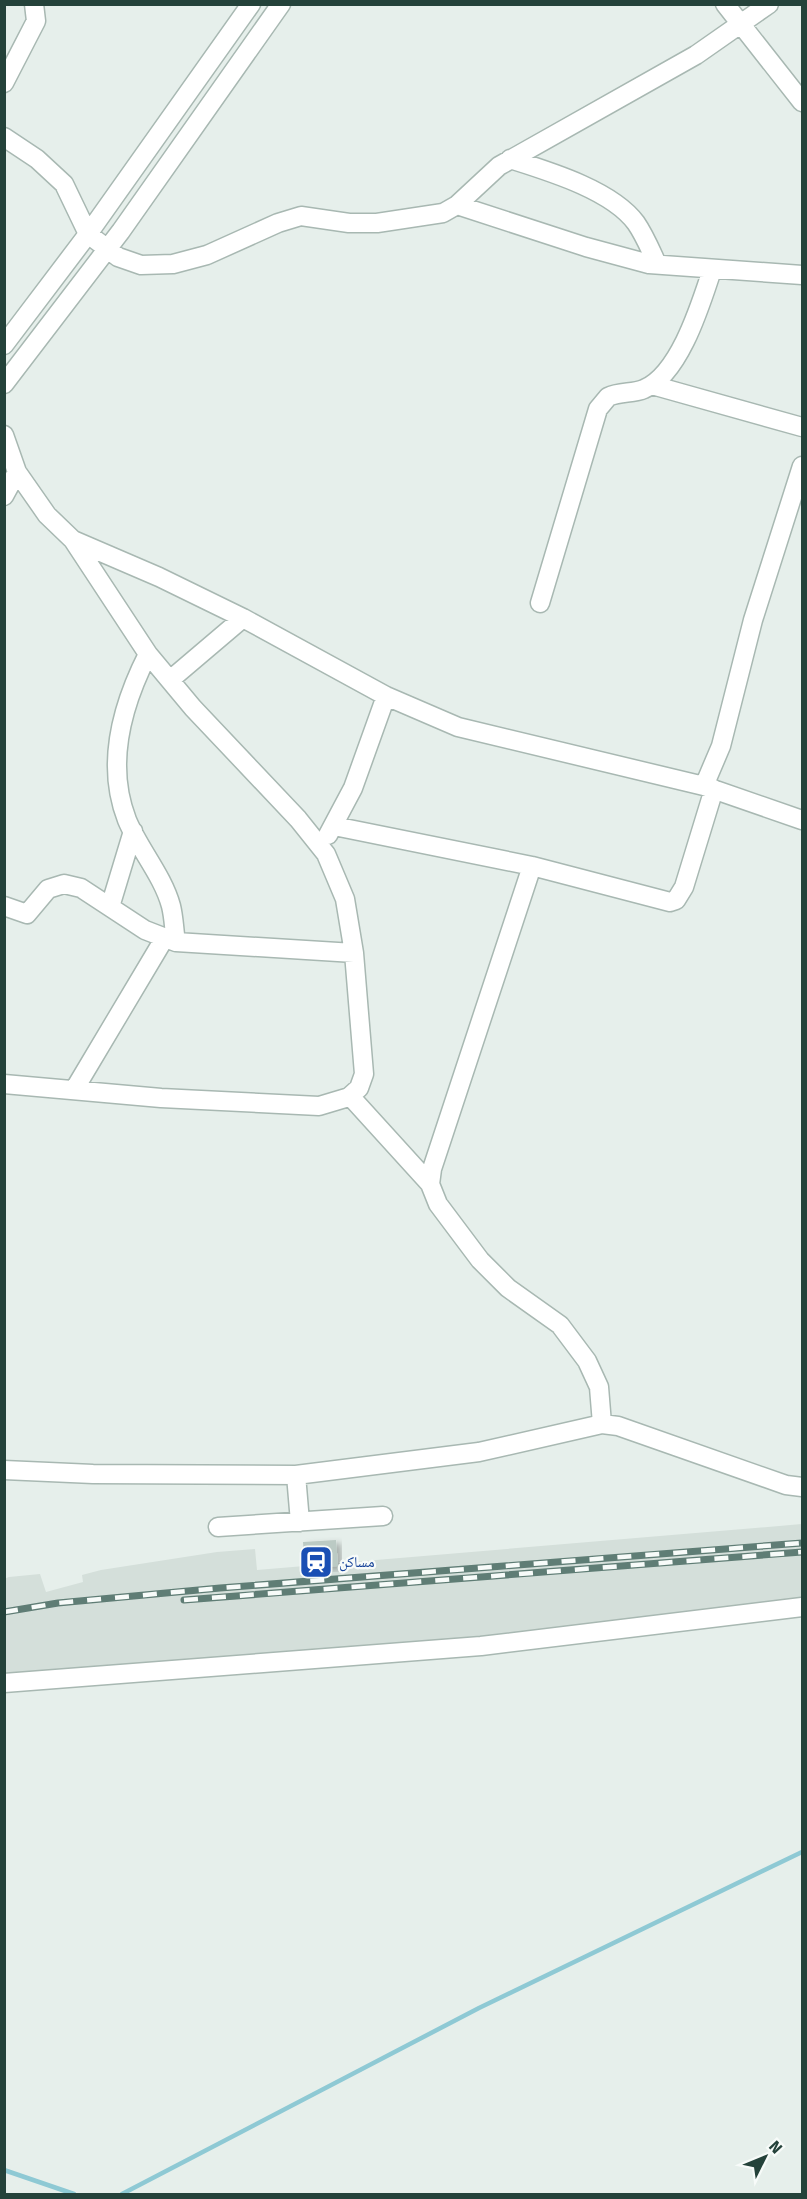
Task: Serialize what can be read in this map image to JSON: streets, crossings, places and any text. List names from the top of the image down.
{
  "places": {
    "station": ["مساكن"]
  },
  "north": "top right"
}
